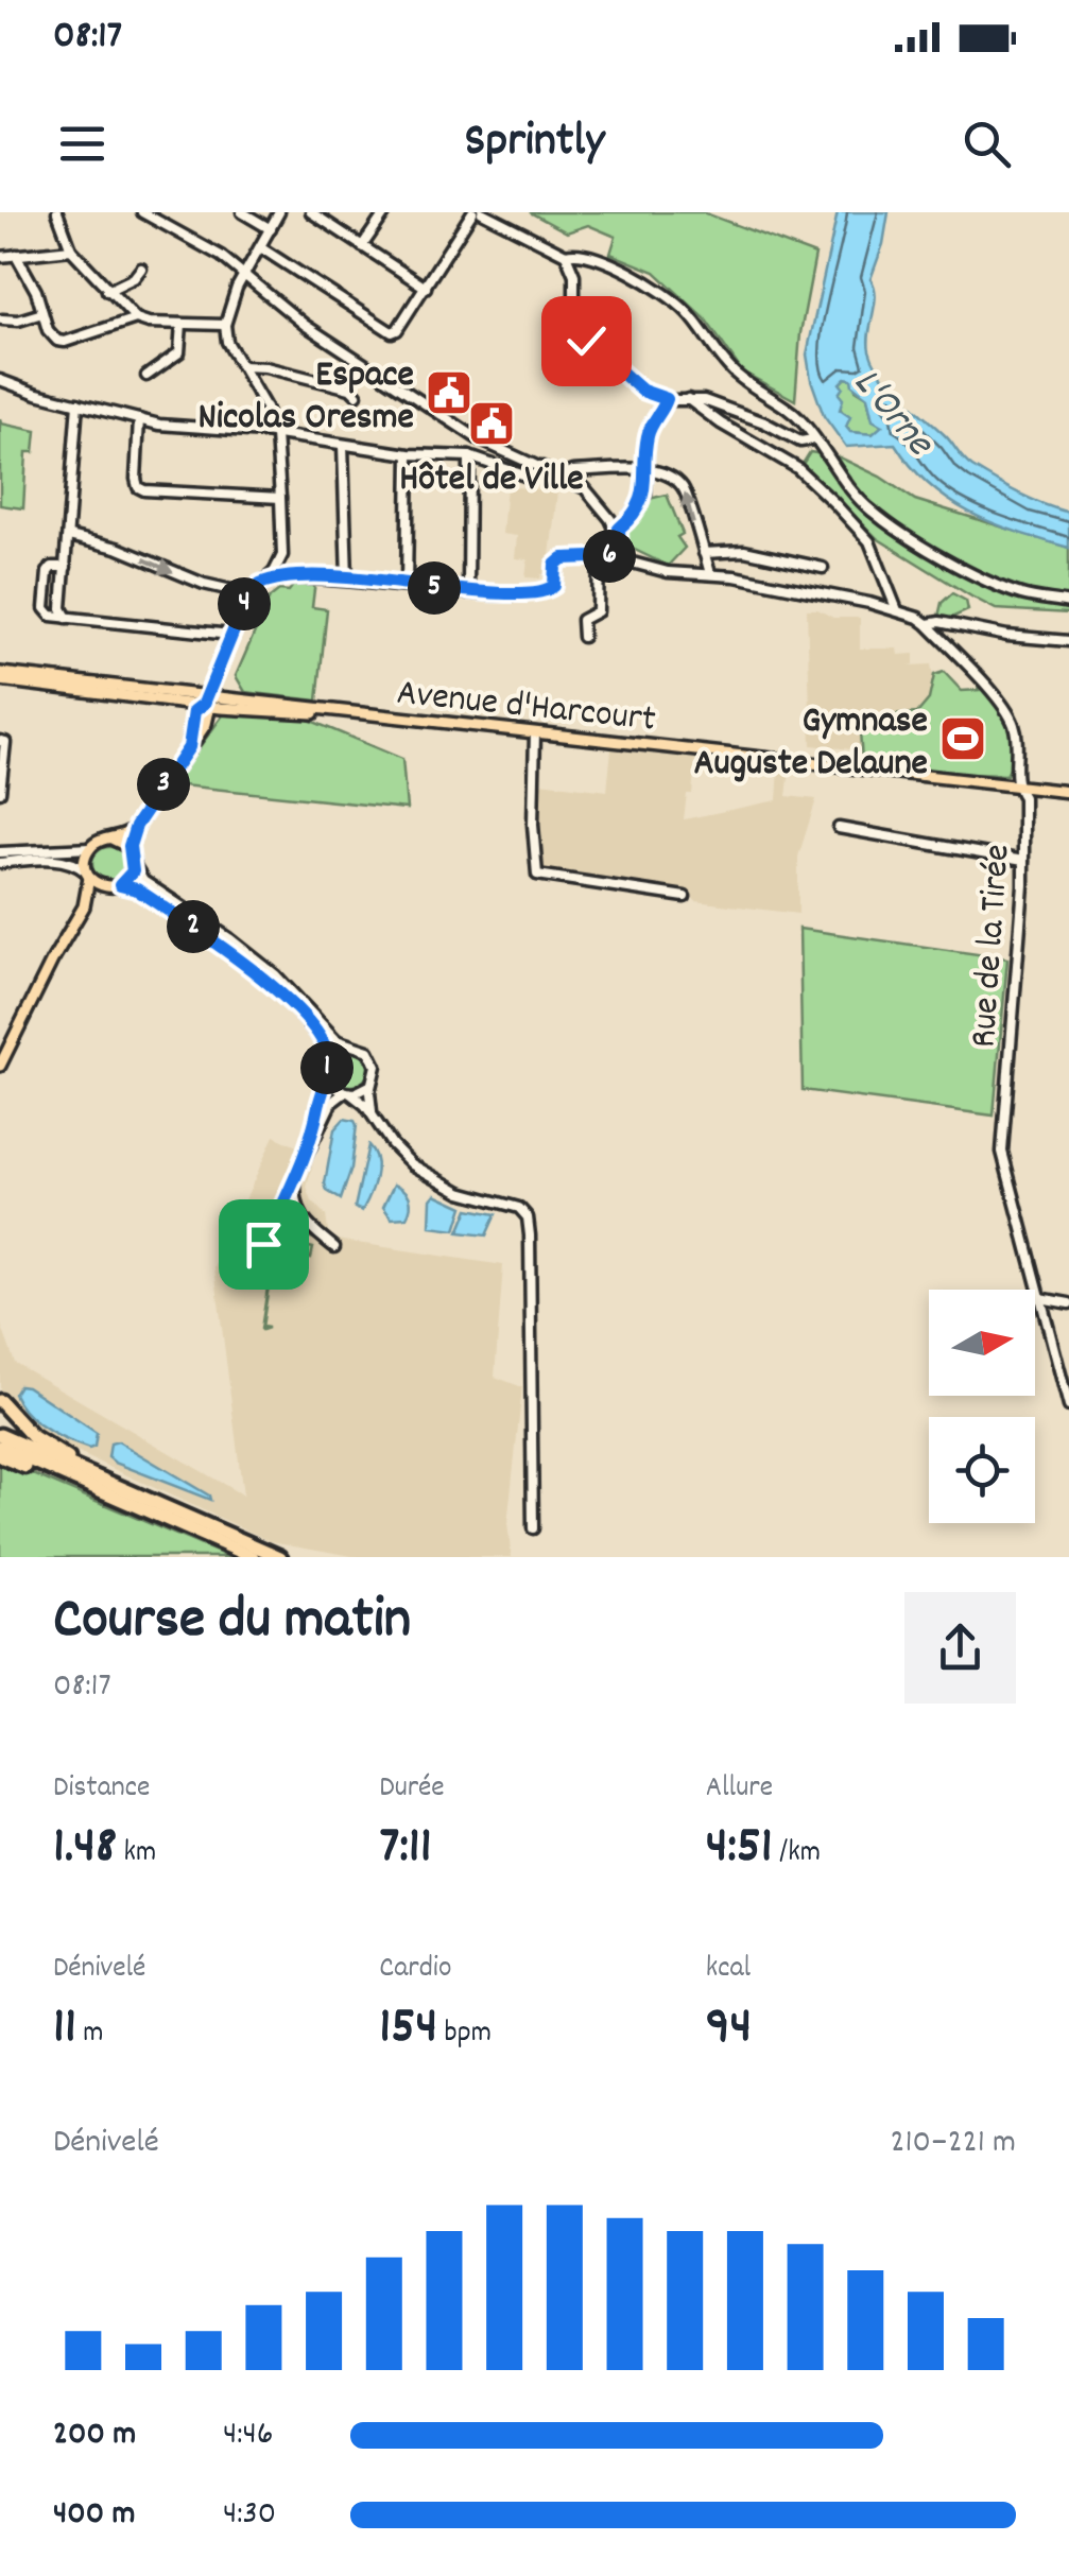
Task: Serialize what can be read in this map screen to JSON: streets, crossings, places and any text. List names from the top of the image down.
{
  "streets": {
    "main road": ["Avenue d'Harcourt"],
    "street": ["Rue de la Tirée"]
  },
  "crossings": [
    ["Avenue d'Harcourt", "Rue de la Tirée"]
  ],
  "water": ["L'Orne"],
  "places": {
    "public building": ["Espace Nicolas Oresme", "Hôtel de Ville"],
    "sports": ["Gymnase Auguste Delaune"]
  },
  "north": "right",
  "page": {
    "status": "08:17",
    "header": "Sprintly",
    "pins": [
      "6",
      "5",
      "4",
      "3",
      "2",
      "1"
    ],
    "heading": ["Course du matin", "08:17"],
    "stats": [
      ["Distance", "1.48 km"],
      ["Durée", "7:11"],
      ["Allure", "4:51 /km"],
      ["Dénivelé", "11 m"],
      ["Cardio", "154 bpm"],
      ["kcal", "94"]
    ],
    "chart": ["Dénivelé", "210–221 m"],
    "list": [
      {
        "name": "200 m",
        "note": "4:46"
      },
      {
        "name": "400 m",
        "note": "4:30"
      }
    ]
  }
}
